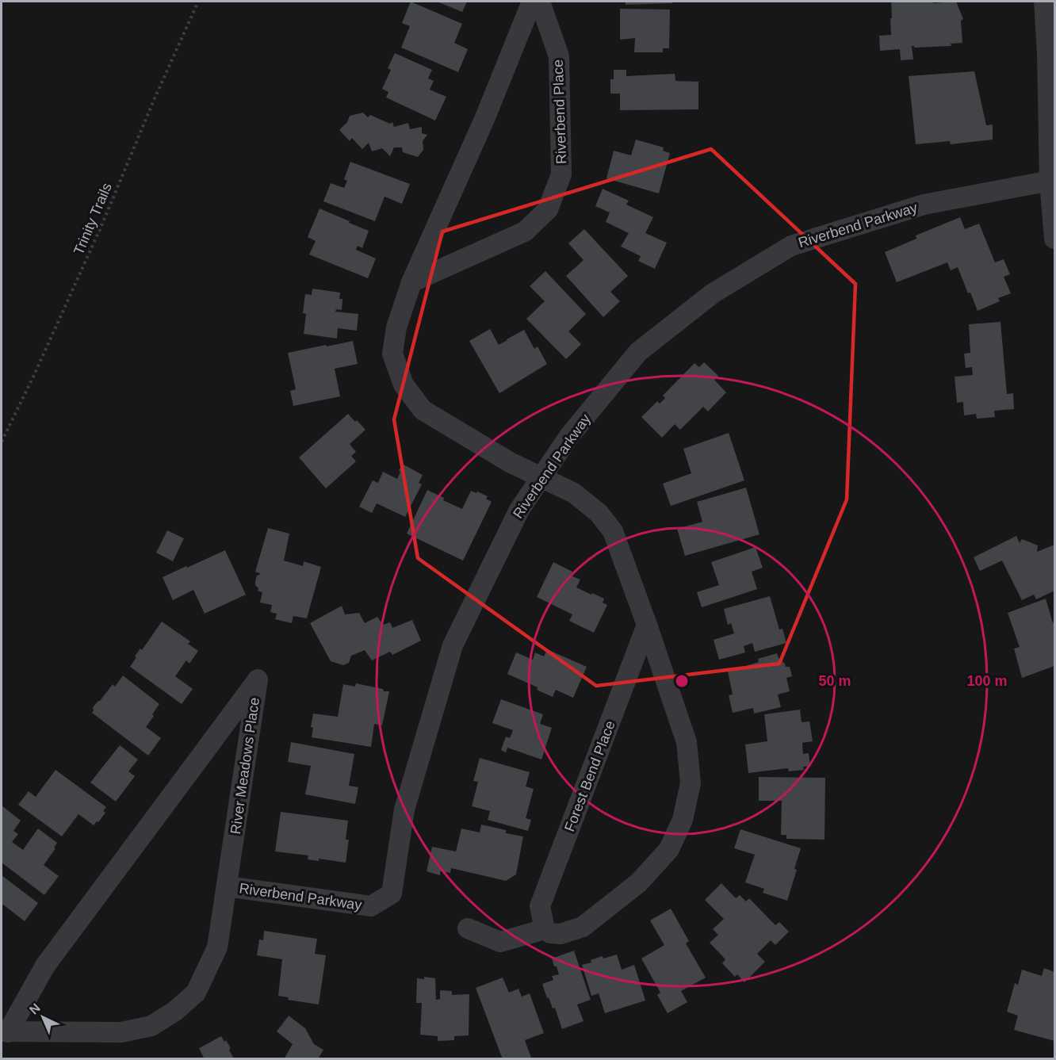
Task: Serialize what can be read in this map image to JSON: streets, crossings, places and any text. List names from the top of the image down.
{
  "streets": {
    "street": [
      "Riverbend Place",
      "Riverbend Parkway",
      "River Meadows Place",
      "Forest Bend Place"
    ],
    "path": ["Trinity Trails"]
  },
  "crossings": [
    ["Riverbend Parkway", "River Meadows Place"]
  ],
  "north": "top left",
  "rings": ["50 m", "100 m"]
}
